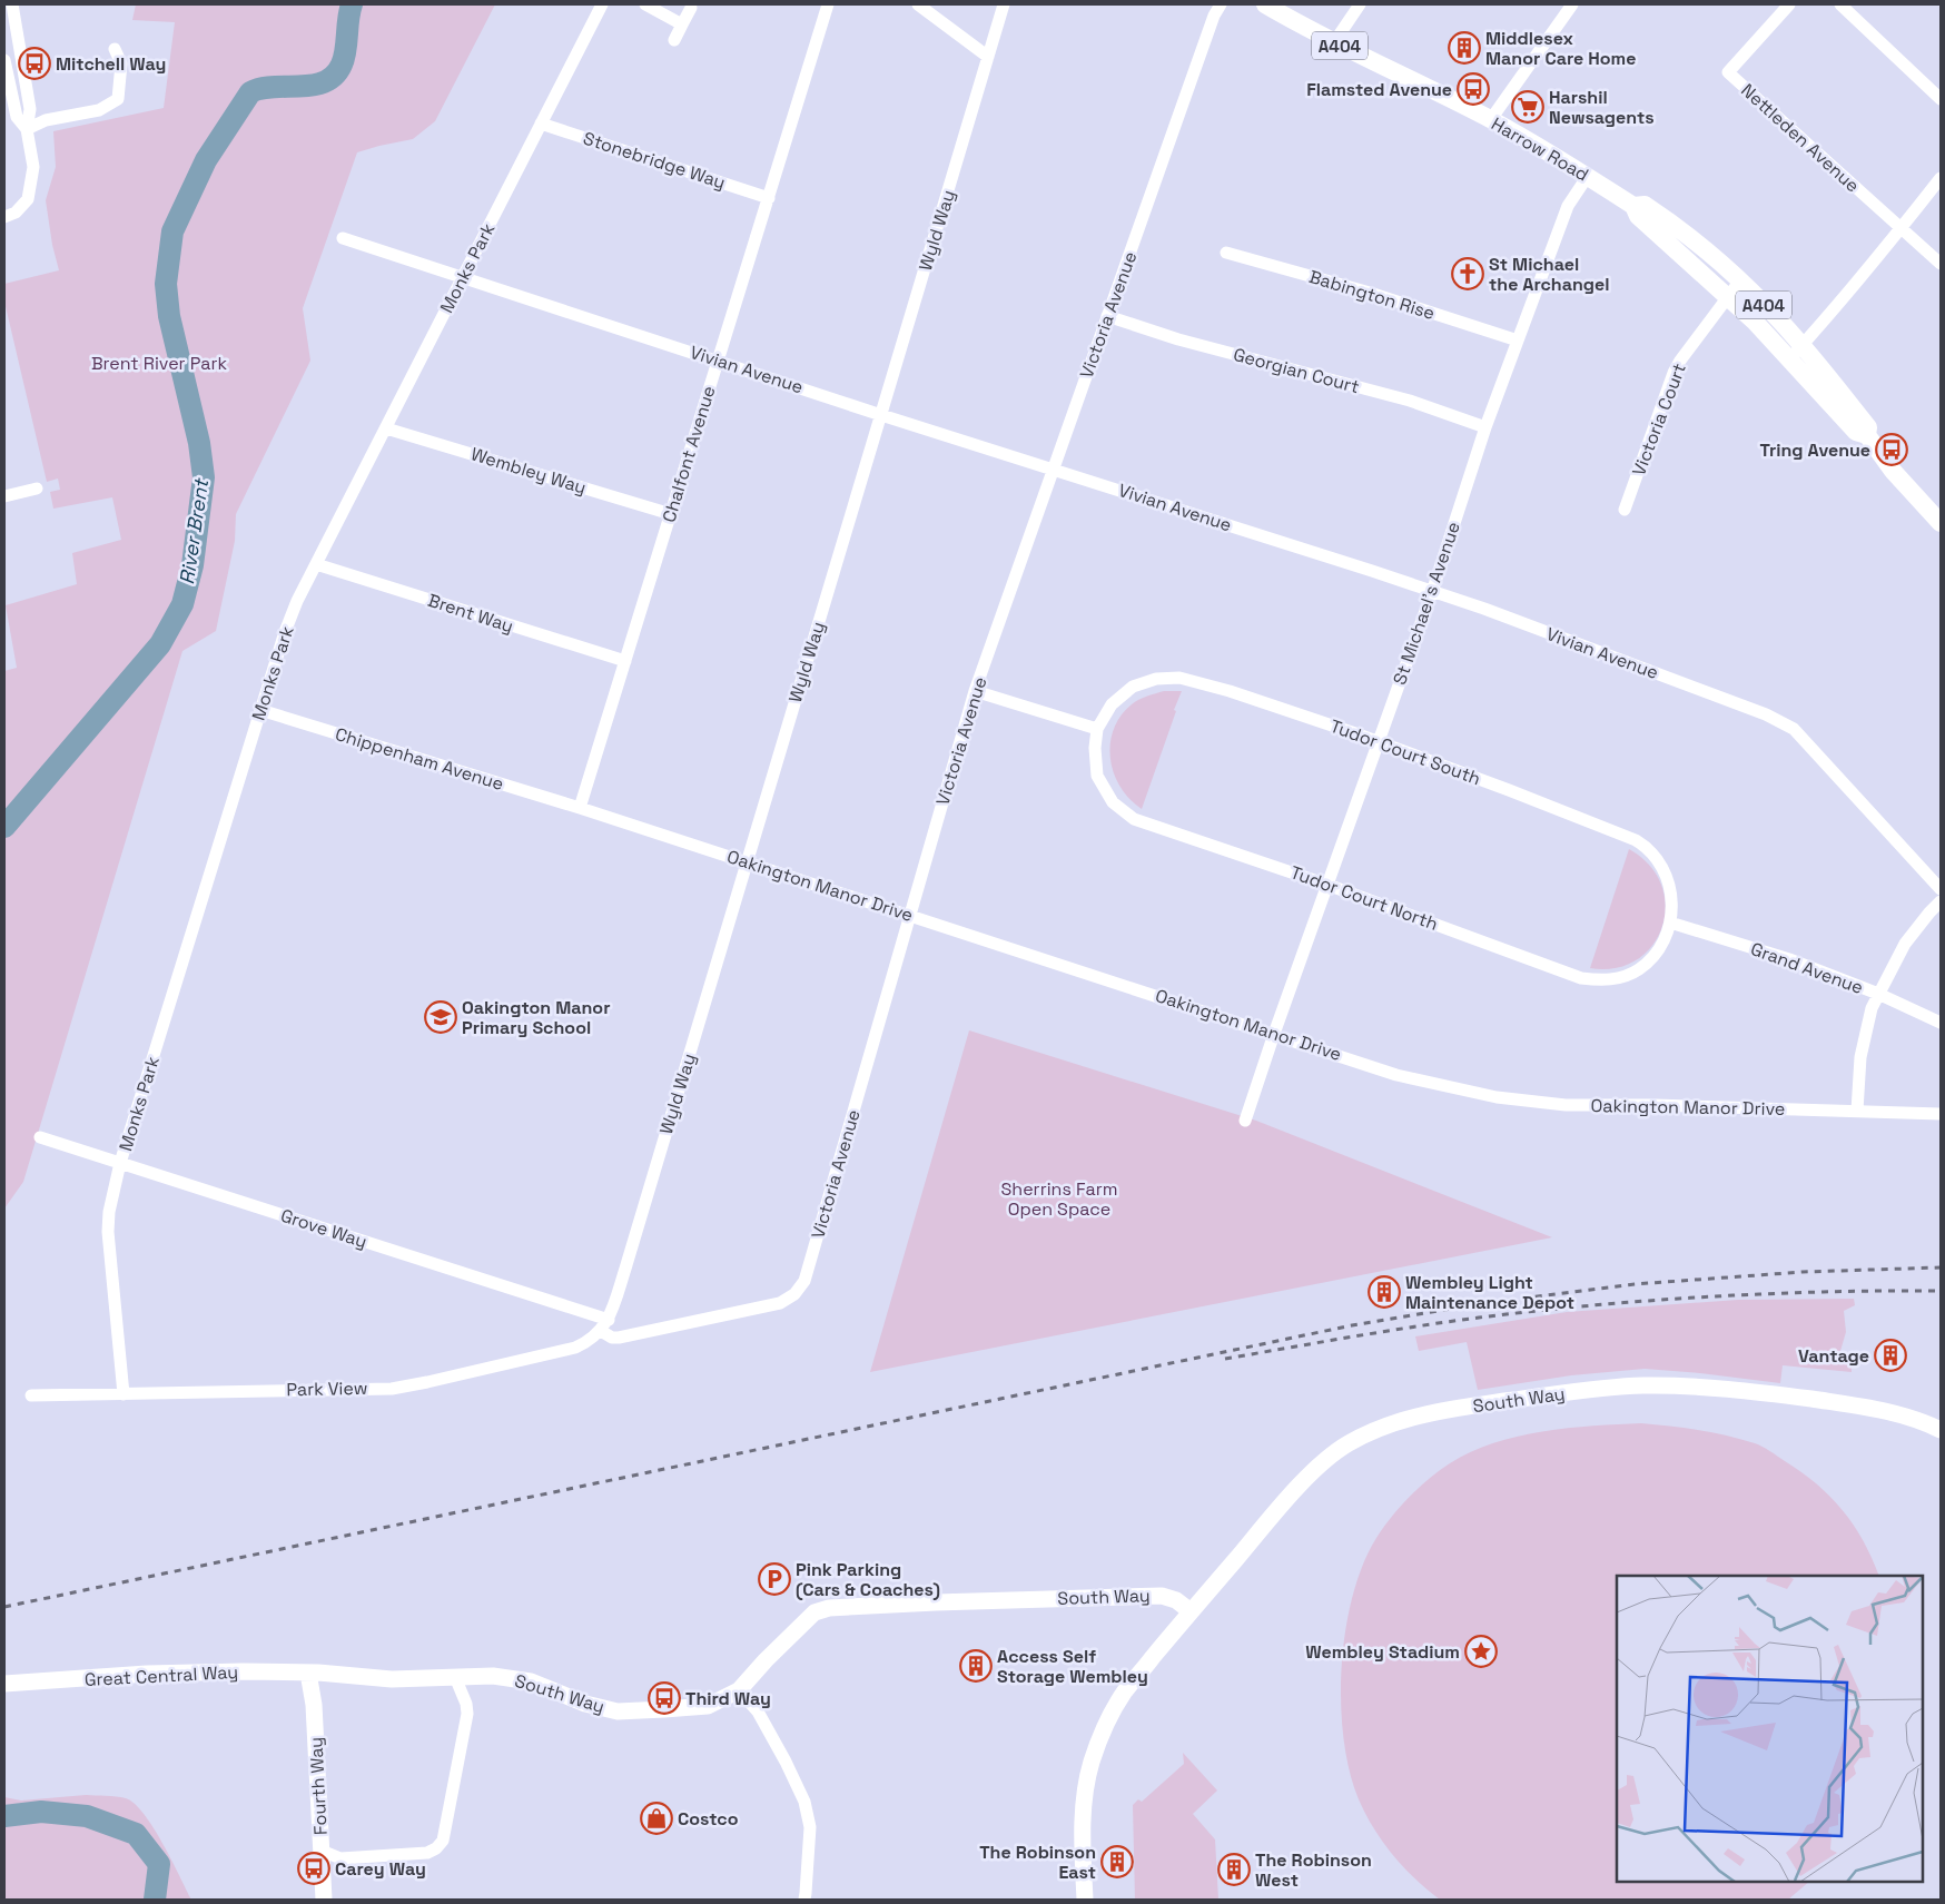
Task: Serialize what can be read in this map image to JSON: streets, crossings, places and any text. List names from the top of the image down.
{
  "streets": {
    "main road": [
      "A404",
      "Harrow Road",
      "South Way",
      "Great Central Way",
      "Fourth Way"
    ],
    "street": [
      "Nettleden Avenue",
      "Stonebridge Way",
      "Wyld Way",
      "Monks Park",
      "Babington Rise",
      "Victoria Avenue",
      "Vivian Avenue",
      "Georgian Court",
      "Victoria Court",
      "Chalfont Avenue",
      "Wembley Way",
      "St Michael's Avenue",
      "Brent Way",
      "Tudor Court South",
      "Chippenham Avenue",
      "Oakington Manor Drive",
      "Tudor Court North",
      "Grand Avenue",
      "Grove Way",
      "Park View"
    ]
  },
  "crossings": [
    ["Harrow Road", "Victoria Court"],
    ["Harrow Road", "St Michael's Avenue"],
    ["Stonebridge Way", "Monks Park"],
    ["Stonebridge Way", "Chalfont Avenue"],
    ["Wyld Way", "Vivian Avenue"],
    ["Wyld Way", "Oakington Manor Drive"],
    ["Wyld Way", "Grove Way"],
    ["Wyld Way", "Park View"],
    ["Monks Park", "Vivian Avenue"],
    ["Monks Park", "Wembley Way"],
    ["Monks Park", "Brent Way"],
    ["Monks Park", "Chippenham Avenue"],
    ["Monks Park", "Grove Way"],
    ["Monks Park", "Park View"],
    ["Babington Rise", "St Michael's Avenue"],
    ["Victoria Avenue", "Vivian Avenue"],
    ["Victoria Avenue", "Georgian Court"],
    ["Victoria Avenue", "Oakington Manor Drive"],
    ["Victoria Avenue", "Park View"],
    ["Vivian Avenue", "Chalfont Avenue"],
    ["Vivian Avenue", "St Michael's Avenue"],
    ["Georgian Court", "St Michael's Avenue"],
    ["Chalfont Avenue", "Wembley Way"],
    ["Chalfont Avenue", "Brent Way"],
    ["Chalfont Avenue", "Chippenham Avenue"],
    ["Chalfont Avenue", "Oakington Manor Drive"],
    ["St Michael's Avenue", "Tudor Court South"],
    ["St Michael's Avenue", "Oakington Manor Drive"],
    ["St Michael's Avenue", "Tudor Court North"],
    ["Tudor Court South", "Tudor Court North"],
    ["Tudor Court South", "Grand Avenue"],
    ["Chippenham Avenue", "Oakington Manor Drive"],
    ["Tudor Court North", "Grand Avenue"],
    ["Grove Way", "Park View"],
    ["South Way", "Great Central Way"],
    ["South Way", "Fourth Way"],
    ["Great Central Way", "Fourth Way"]
  ],
  "water": ["River Brent"],
  "parks": ["Brent River Park", "Sherrins Farm Open Space"],
  "places": {
    "building": [
      "Middlesex Manor Care Home",
      "Wembley Light Maintenance Depot",
      "Vantage",
      "Access Self Storage Wembley",
      "The Robinson East",
      "The Robinson West"
    ],
    "bus stop": [
      "Mitchell Way",
      "Flamsted Avenue",
      "Tring Avenue",
      "Third Way",
      "Carey Way"
    ],
    "supermarket": ["Harshil Newsagents"],
    "church": ["St Michael the Archangel"],
    "school or university": ["Oakington Manor Primary School"],
    "parking": ["Pink Parking (Cars & Coaches)"],
    "place": ["Wembley Stadium"],
    "shop": ["Costco"]
  }
}
